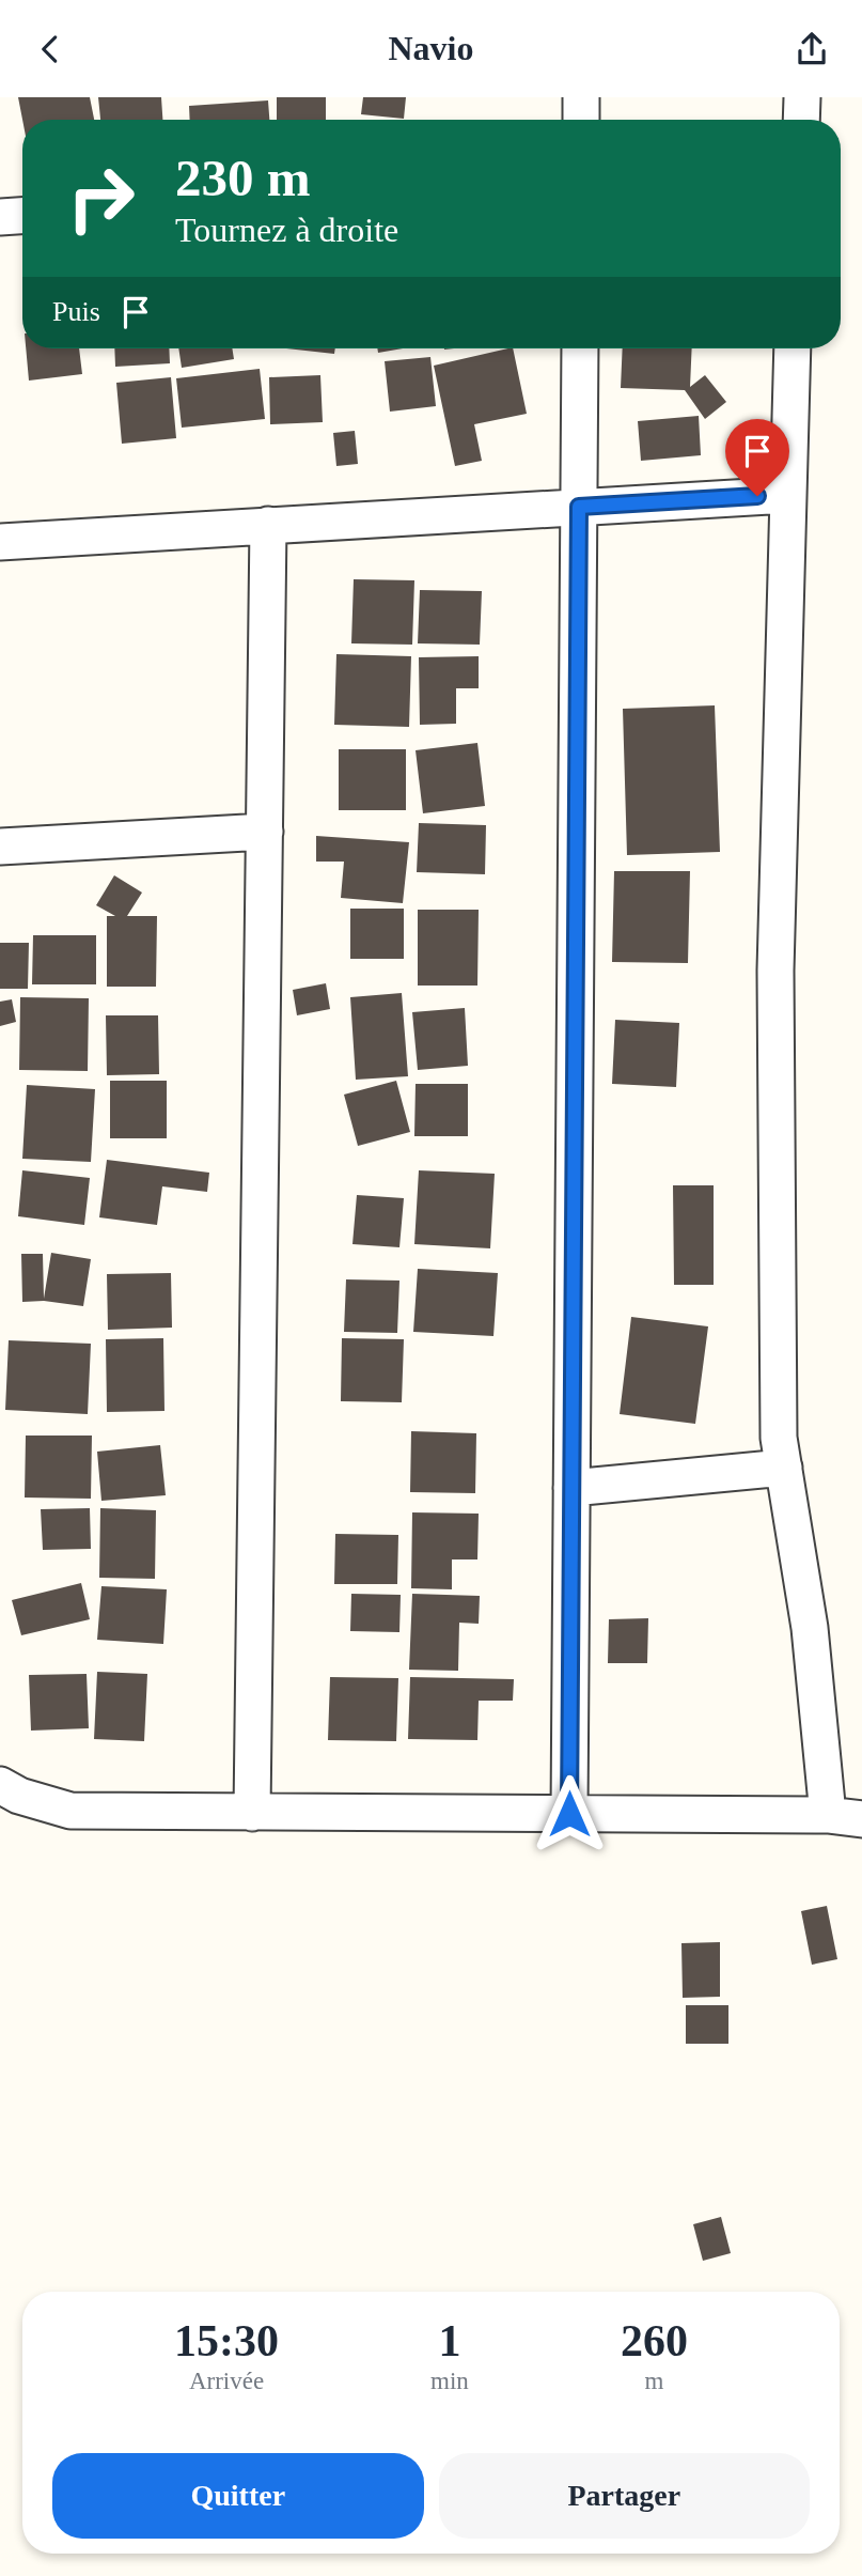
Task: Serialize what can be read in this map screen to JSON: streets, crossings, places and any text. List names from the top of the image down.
{
  "page": {
    "header": "Navio",
    "turn": ["230 m", "Tournez à droite"],
    "then": "Puis",
    "eta": [
      "15:30",
      "Arrivée",
      "1",
      "min",
      "260",
      "m"
    ],
    "buttons": ["Quitter", "Partager"]
  }
}
